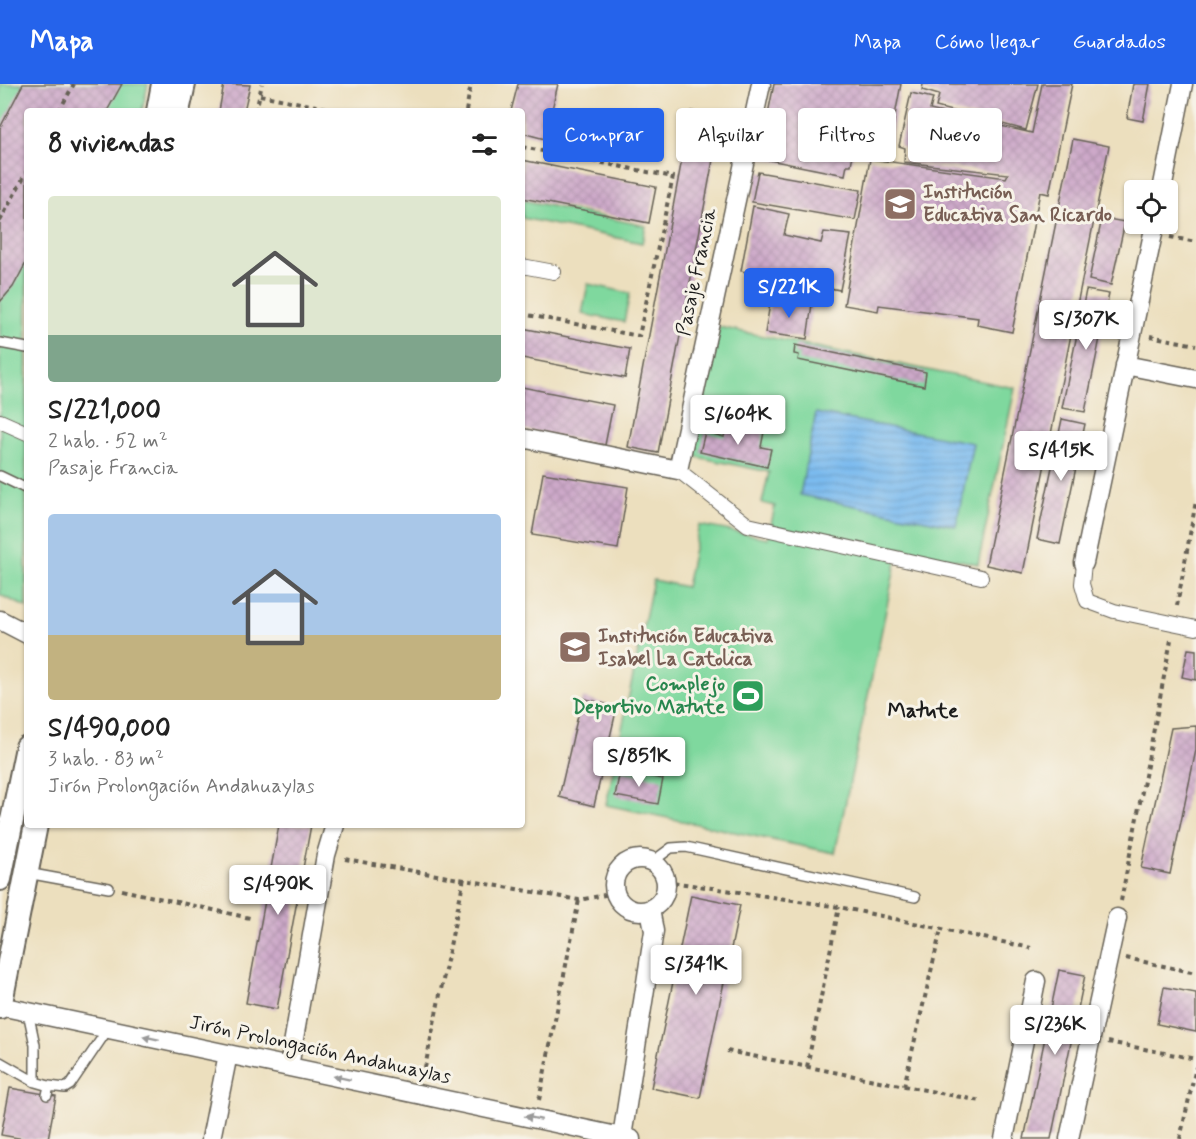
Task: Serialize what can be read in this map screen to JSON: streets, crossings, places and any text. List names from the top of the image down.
{
  "streets": {
    "street": ["Pasaje Francia", "Jirón Prolongación Andahuaylas"]
  },
  "one_way": ["Jirón Prolongación Andahuaylas"],
  "districts": ["Matute"],
  "places": {
    "school or university": ["Institución Educativa San Ricardo", "Institución Educativa Isabel La Catolica"],
    "sports": ["Complejo Deportivo Matute"]
  },
  "page": {
    "header": "Mapa",
    "nav": ["Mapa", "Cómo llegar", "Guardados"],
    "chip": [
      "Comprar",
      "Alquilar",
      "Filtros",
      "Nuevo"
    ],
    "heading": "8 viviendas",
    "list": [
      {
        "name": "S/221,000",
        "note": "2 hab. · 52 m² · Pasaje Francia"
      },
      {
        "name": "S/490,000",
        "note": "3 hab. · 83 m² · Jirón Prolongación Andahuaylas"
      }
    ],
    "price": [
      "S/221K",
      "S/307K",
      "S/604K",
      "S/415K",
      "S/851K",
      "S/490K",
      "S/341K",
      "S/236K"
    ]
  }
}
